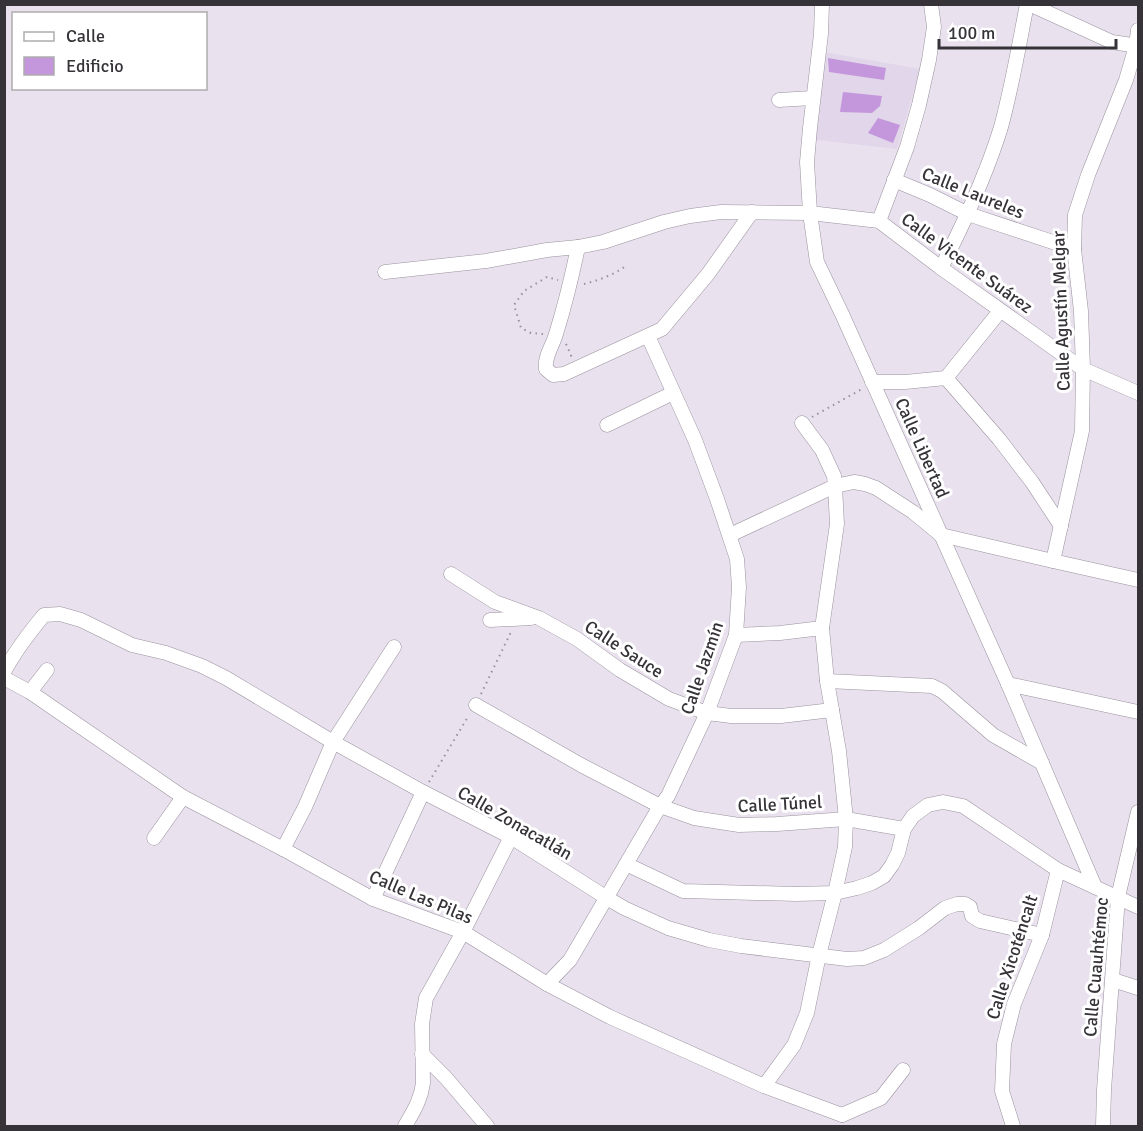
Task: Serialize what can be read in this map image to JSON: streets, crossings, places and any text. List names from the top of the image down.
{
  "streets": {
    "street": [
      "Calle Laureles",
      "Calle Vicente Suárez",
      "Calle Agustín Melgar",
      "Calle Libertad",
      "Calle Sauce",
      "Calle Jazmín",
      "Calle Túnel",
      "Calle Zonacatlán",
      "Calle Las Pilas",
      "Calle Xicoténcalt",
      "Calle Cuauhtémoc"
    ]
  },
  "crossings": [
    ["Calle Laureles", "Calle Agustín Melgar"],
    ["Calle Vicente Suárez", "Calle Agustín Melgar"],
    ["Calle Vicente Suárez", "Calle Libertad"],
    ["Calle Sauce", "Calle Jazmín"],
    ["Calle Jazmín", "Calle Túnel"],
    ["Calle Jazmín", "Calle Zonacatlán"],
    ["Calle Jazmín", "Calle Las Pilas"],
    ["Calle Zonacatlán", "Calle Xicoténcalt"]
  ],
  "legend": ["Calle", "Edificio"],
  "scale_bar": "100 m"
}
